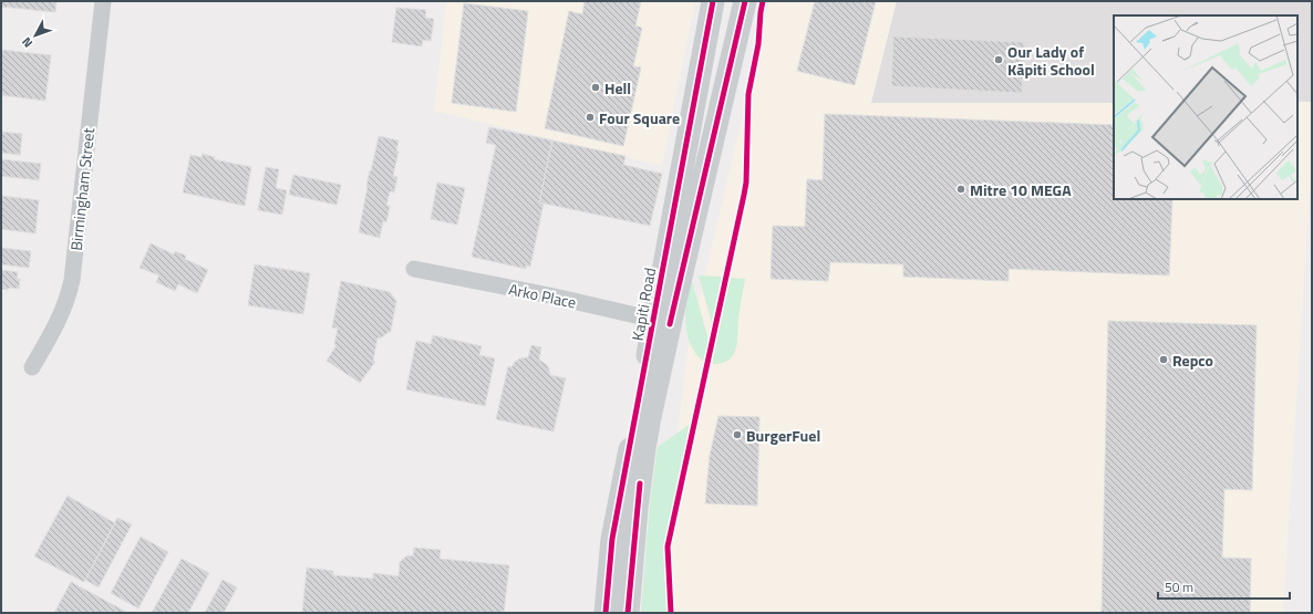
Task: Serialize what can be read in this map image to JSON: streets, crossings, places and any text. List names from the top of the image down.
{
  "streets": {
    "main road": ["Kapiti Road"],
    "street": ["Birmingham Street", "Arko Place"]
  },
  "crossings": [
    ["Arko Place", "Kapiti Road"]
  ],
  "places": [
    "Our Lady of Kāpiti School",
    "Hell",
    "Four Square",
    "Mitre 10 MEGA",
    "Repco",
    "BurgerFuel"
  ],
  "scale_bar": "50 m",
  "north": "bottom left"
}
